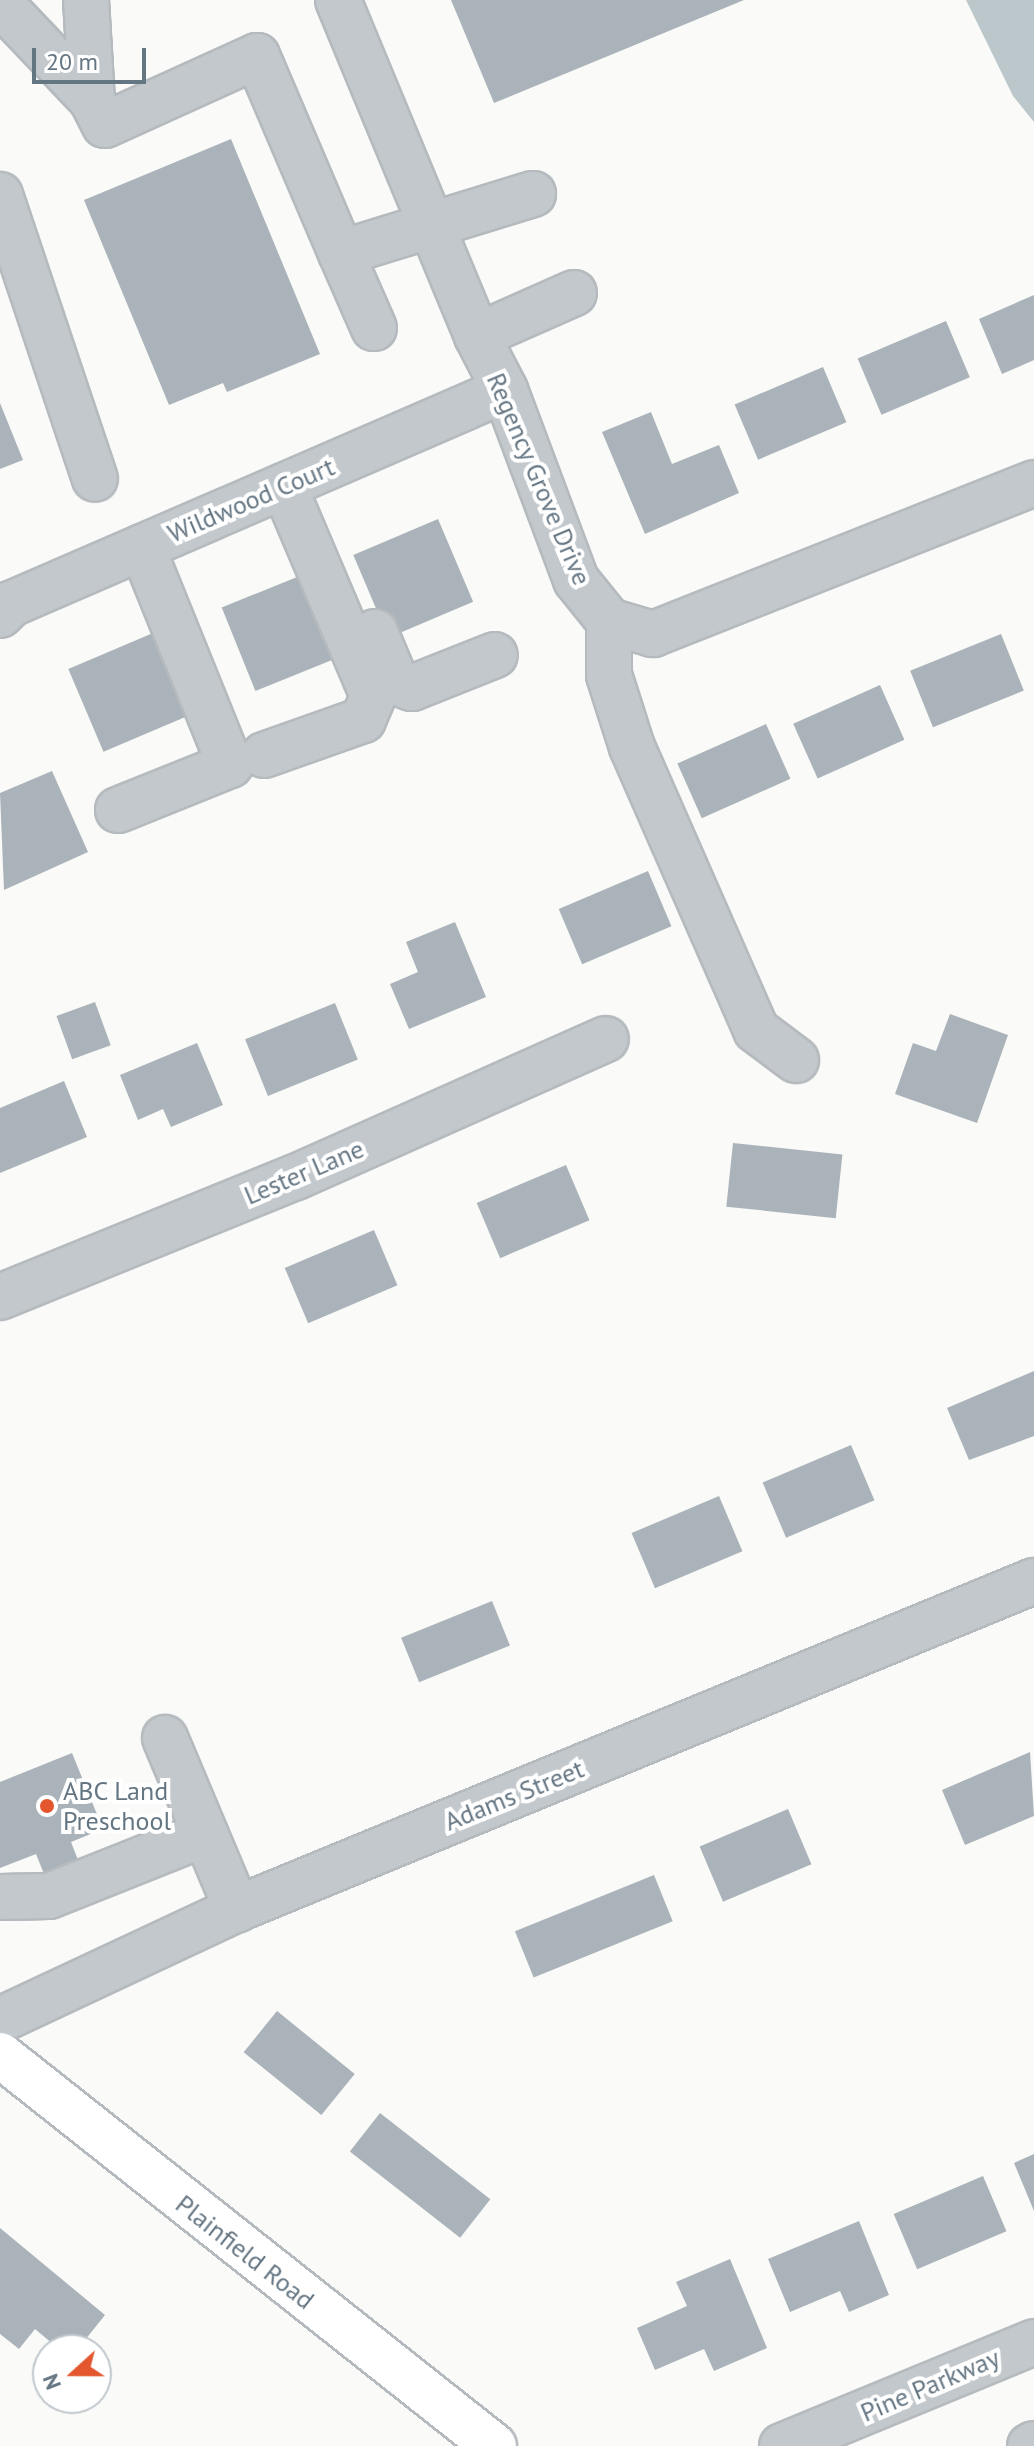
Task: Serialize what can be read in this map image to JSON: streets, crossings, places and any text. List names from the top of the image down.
{
  "streets": {
    "main road": ["Plainfield Road"],
    "street": [
      "Regency Grove Drive",
      "Wildwood Court",
      "Lester Lane",
      "Adams Street",
      "Pine Parkway"
    ]
  },
  "crossings": [
    ["Regency Grove Drive", "Wildwood Court"]
  ],
  "places": ["ABC Land Preschool"],
  "scale_bar": "20 m",
  "north": "left"
}
